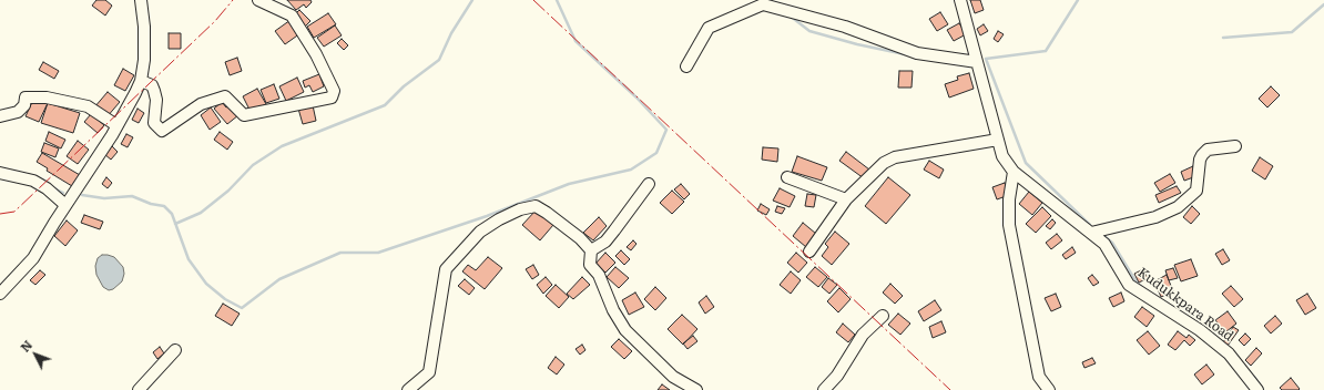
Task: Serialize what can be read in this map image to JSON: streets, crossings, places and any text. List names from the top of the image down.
{
  "streets": {
    "street": ["Kudukkpara Road"]
  },
  "north": "top left"
}
